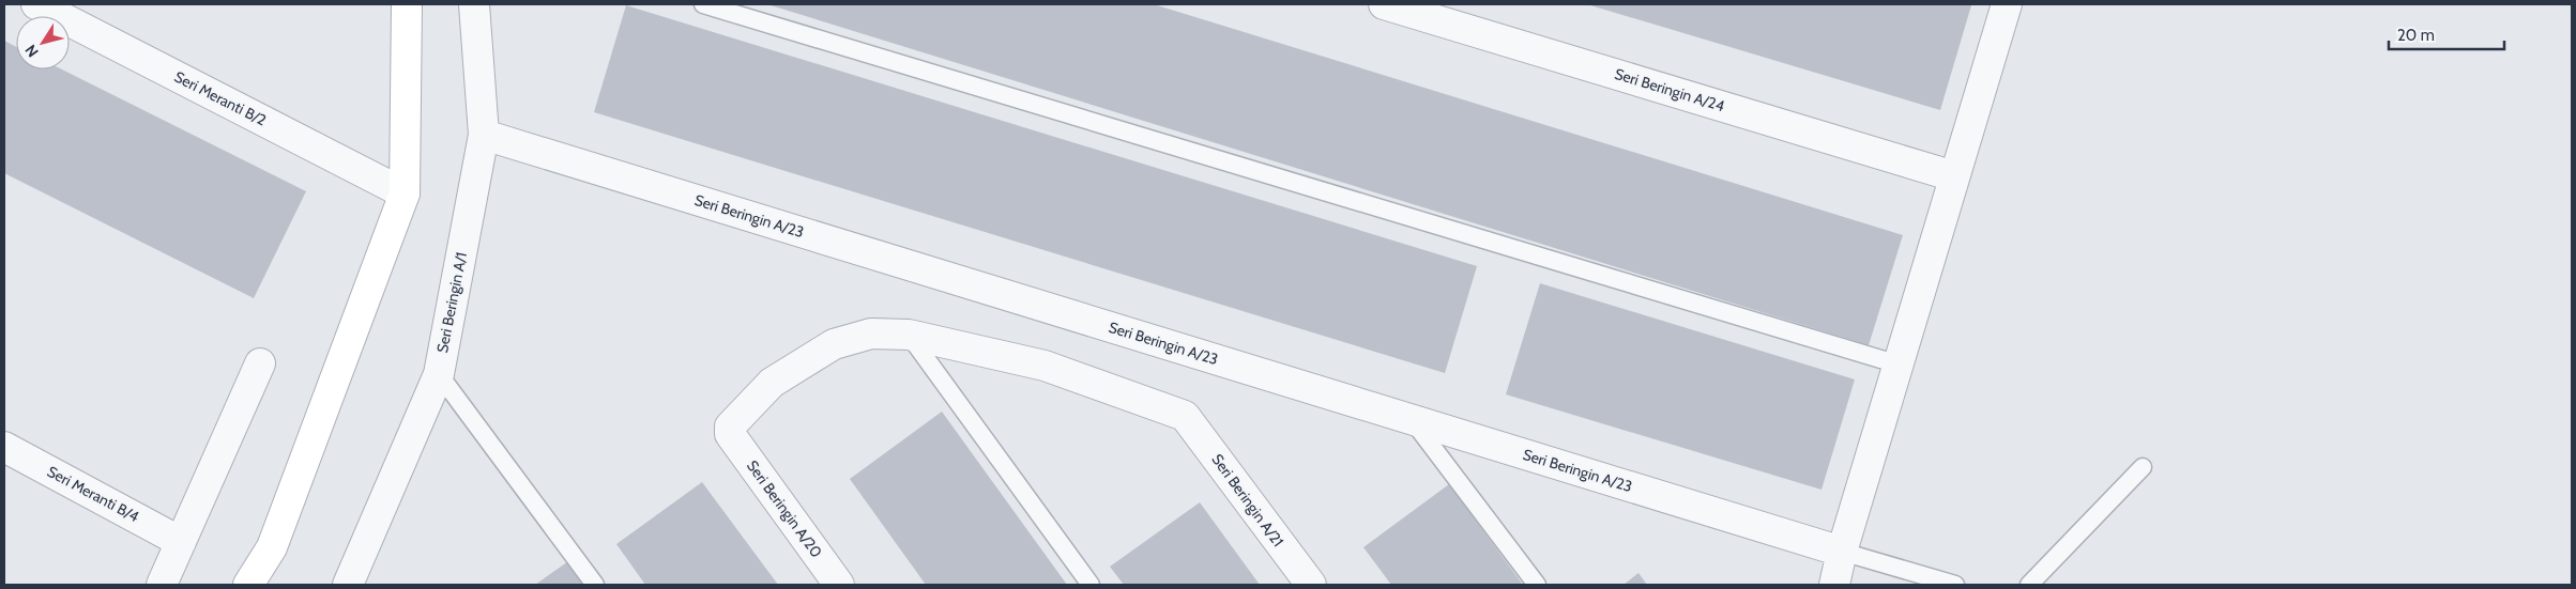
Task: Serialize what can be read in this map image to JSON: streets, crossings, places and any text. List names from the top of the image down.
{
  "streets": {
    "street": [
      "Seri Beringin A/24",
      "Seri Meranti B/2",
      "Seri Beringin A/23",
      "Seri Beringin A/1",
      "Seri Meranti B/4",
      "Seri Beringin A/21",
      "Seri Beringin A/20"
    ]
  },
  "crossings": [
    ["Seri Beringin A/23", "Seri Beringin A/1"],
    ["Seri Beringin A/21", "Seri Beringin A/20"]
  ],
  "scale_bar": "20 m",
  "north": "bottom left"
}
